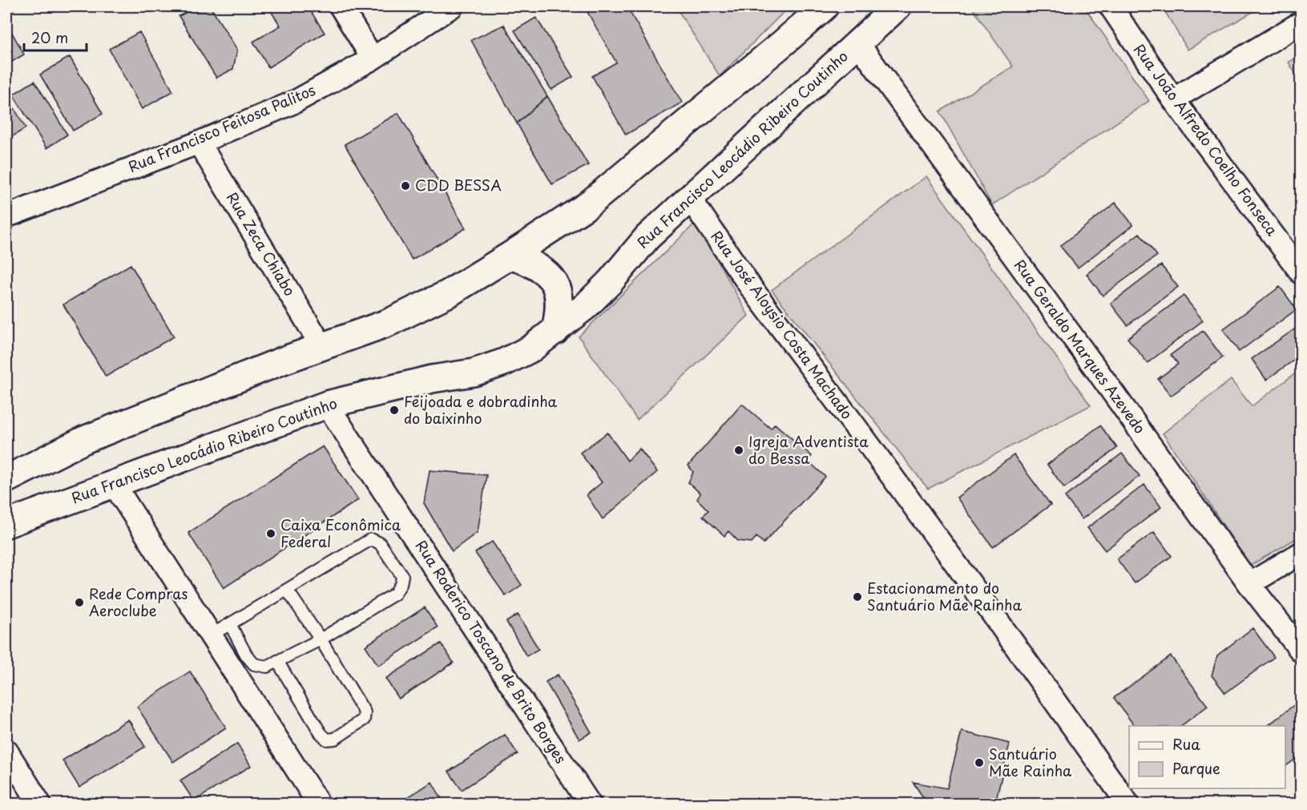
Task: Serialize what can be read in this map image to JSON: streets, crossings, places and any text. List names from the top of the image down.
{
  "streets": {
    "main road": ["Rua Francisco Leocádio Ribeiro Coutinho"],
    "street": [
      "Rua Francisco Feitosa Palitos",
      "Rua João Alfredo Coelho Fonseca",
      "Rua Zeca Chiabo",
      "Rua José Aloysio Costa Machado",
      "Rua Geraldo Marques Azevedo",
      "Rua Roderico Toscano de Brito Borges"
    ]
  },
  "crossings": [
    ["Rua Francisco Feitosa Palitos", "Rua Zeca Chiabo"],
    ["Rua Francisco Leocádio Ribeiro Coutinho", "Rua José Aloysio Costa Machado"],
    ["Rua Francisco Leocádio Ribeiro Coutinho", "Rua Geraldo Marques Azevedo"],
    ["Rua Francisco Leocádio Ribeiro Coutinho", "Rua Roderico Toscano de Brito Borges"]
  ],
  "places": [
    "CDD BESSA",
    "Feijoada e dobradinha do baixinho",
    "Igreja Adventista do Bessa",
    "Caixa Econômica Federal",
    "Estacionamento do Santuário Mãe Rainha",
    "Rede Compras Aeroclube",
    "Santuário Mãe Rainha"
  ],
  "legend": ["Rua", "Parque"],
  "scale_bar": "20 m"
}
